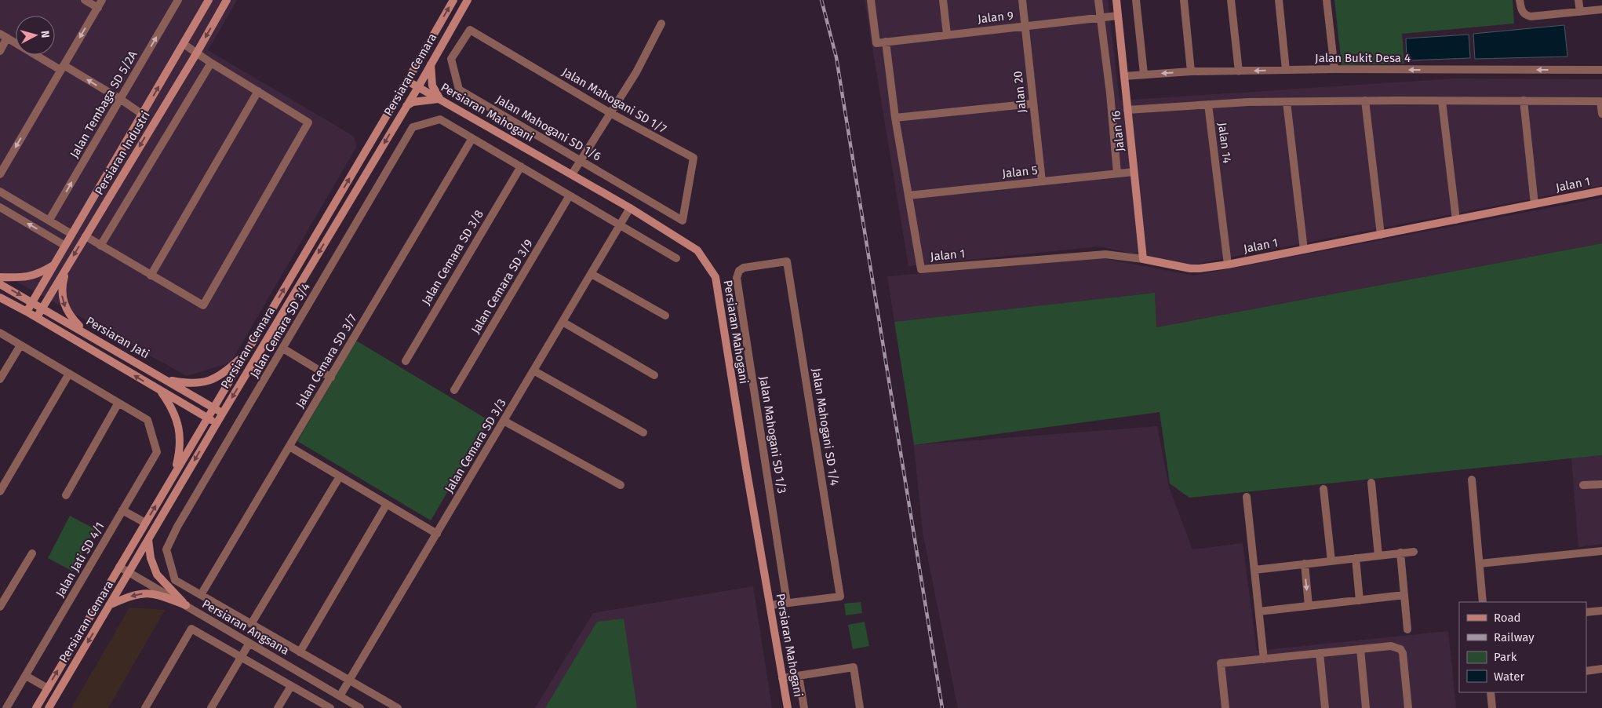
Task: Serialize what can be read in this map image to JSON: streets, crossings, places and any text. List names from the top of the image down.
{
  "streets": {
    "main road": [
      "Persiaran Cemara",
      "Persiaran Mahogani",
      "Jalan 16",
      "Persiaran Industri",
      "Jalan 1",
      "Persiaran Jati"
    ],
    "street": [
      "Jalan 9",
      "Jalan Bukit Desa 4",
      "Jalan 20",
      "Jalan Mahogani SD 1/7",
      "Jalan Tembaga SD 5/2A",
      "Jalan Mahogani SD 1/6",
      "Jalan 14",
      "Jalan 5",
      "Jalan Cemara SD 3/8",
      "Jalan Cemara SD 3/9",
      "Jalan Cemara SD 3/4",
      "Jalan Cemara SD 3/7",
      "Jalan Mahogani SD 1/4",
      "Jalan Mahogani SD 1/3",
      "Jalan Cemara SD 3/3",
      "Jalan Jati SD 4/1",
      "Persiaran Angsana"
    ]
  },
  "crossings": [
    ["Jalan 9", "Jalan 20"],
    ["Jalan 9", "Jalan 16"],
    ["Jalan Bukit Desa 4", "Jalan 16"],
    ["Persiaran Cemara", "Persiaran Mahogani"],
    ["Persiaran Cemara", "Persiaran Jati"],
    ["Persiaran Cemara", "Persiaran Angsana"],
    ["Jalan 20", "Jalan 5"],
    ["Jalan Mahogani SD 1/7", "Jalan Mahogani SD 1/6"],
    ["Persiaran Mahogani", "Jalan Cemara SD 3/3"],
    ["Jalan 16", "Jalan 5"],
    ["Jalan 16", "Jalan 1"],
    ["Jalan 14", "Jalan 1"],
    ["Persiaran Industri", "Persiaran Jati"],
    ["Jalan 5", "Jalan 1"],
    ["Jalan Cemara SD 3/8", "Jalan Cemara SD 3/4"],
    ["Jalan Cemara SD 3/9", "Jalan Cemara SD 3/4"],
    ["Jalan Cemara SD 3/4", "Jalan Cemara SD 3/7"],
    ["Jalan Cemara SD 3/4", "Jalan Cemara SD 3/3"],
    ["Jalan Mahogani SD 1/4", "Jalan Mahogani SD 1/3"],
    ["Jalan Cemara SD 3/3", "Persiaran Angsana"]
  ],
  "legend": [
    "Road",
    "Railway",
    "Park",
    "Water"
  ],
  "north": "right"
}
